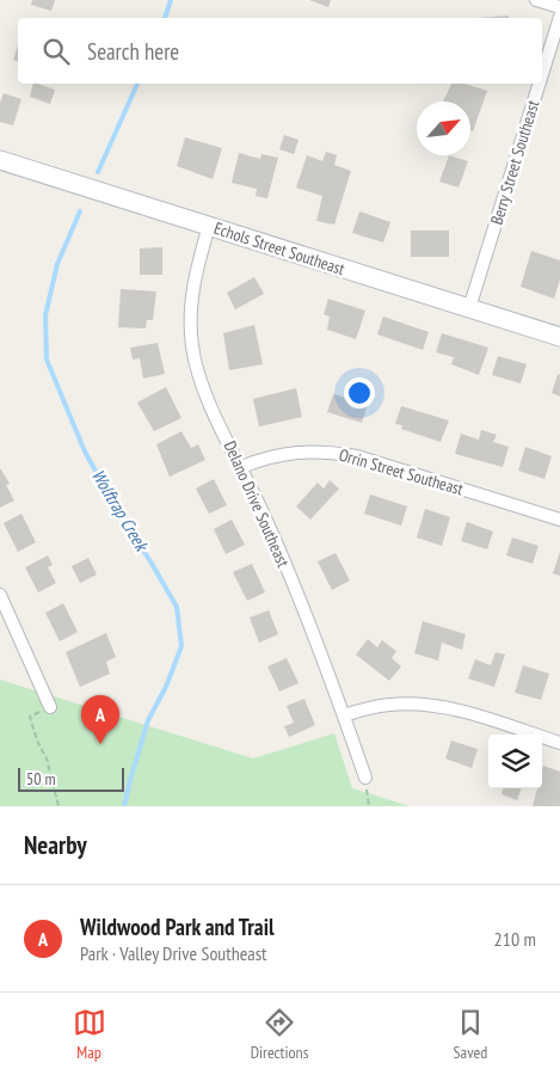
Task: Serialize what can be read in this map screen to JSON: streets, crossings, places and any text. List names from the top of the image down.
{
  "streets": {
    "street": [
      "Berry Street Southeast",
      "Echols Street Southeast",
      "Orrin Street Southeast",
      "Delano Drive Southeast"
    ]
  },
  "crossings": [
    ["Berry Street Southeast", "Echols Street Southeast"],
    ["Echols Street Southeast", "Delano Drive Southeast"],
    ["Orrin Street Southeast", "Delano Drive Southeast"]
  ],
  "water": ["Wolftrap Creek"],
  "scale_bar": "50 m",
  "north": "top right",
  "page": {
    "search": "Search here",
    "pins": "A",
    "scale": "50 m",
    "heading": "Nearby",
    "list": [
      {
        "mark": "A",
        "name": "Wildwood Park and Trail",
        "note": "Park · Valley Drive Southeast",
        "value": "210 m"
      }
    ],
    "nav": ["Map", "Directions", "Saved"]
  }
}
